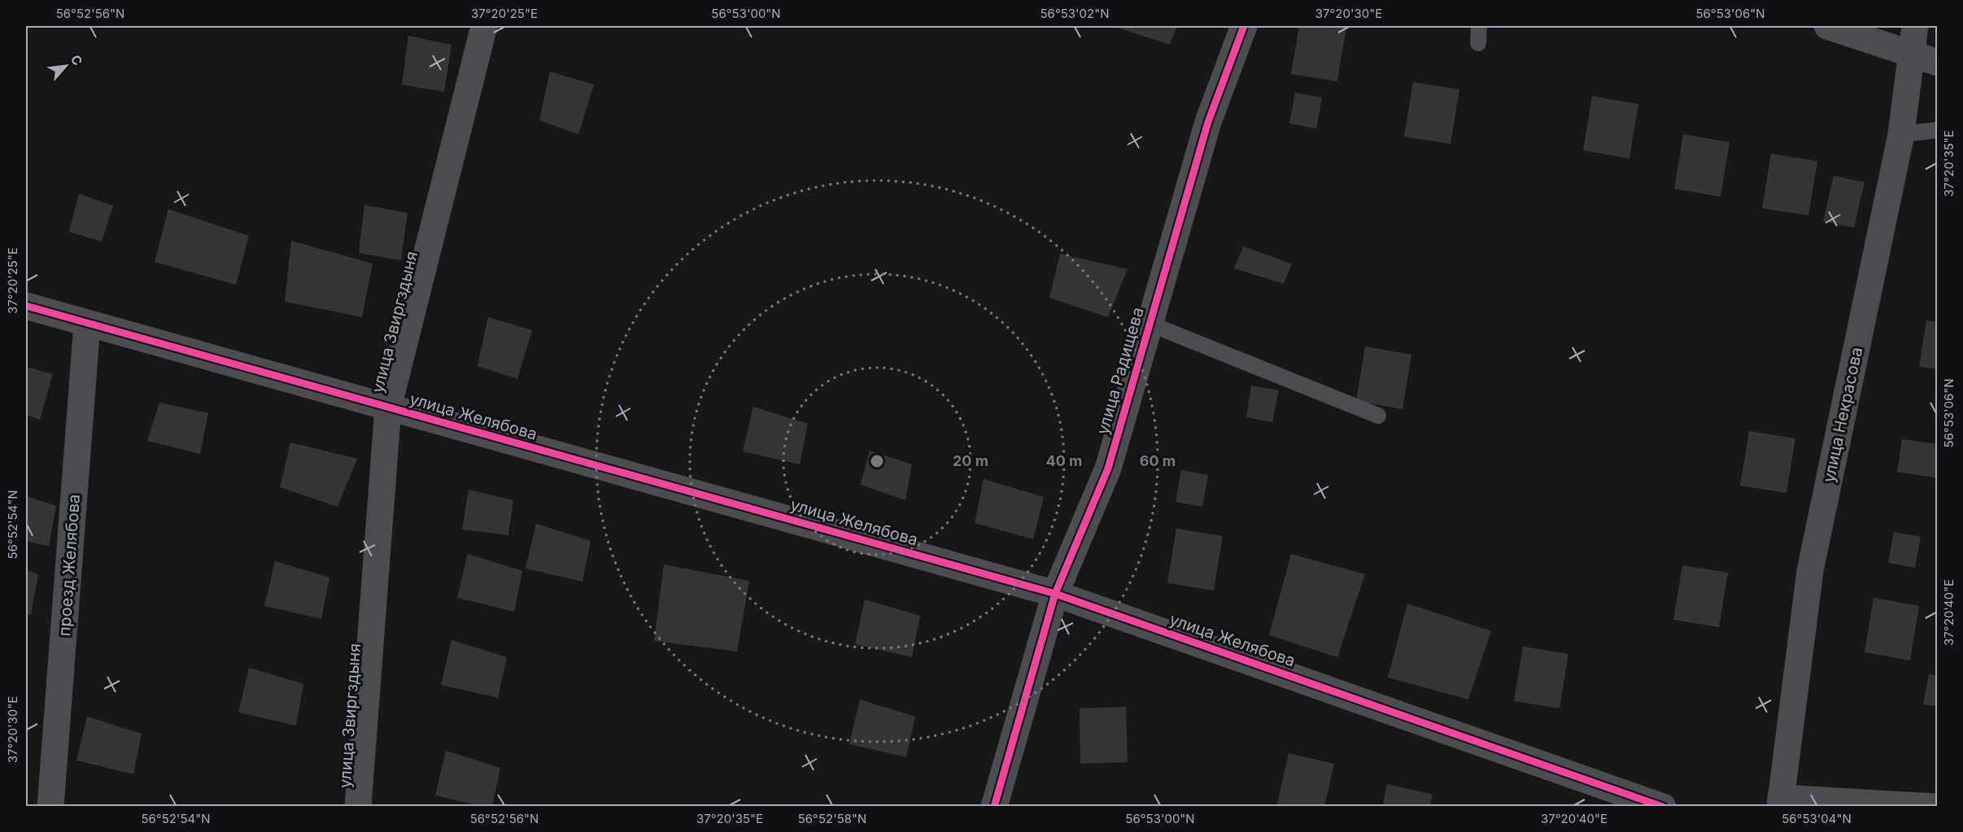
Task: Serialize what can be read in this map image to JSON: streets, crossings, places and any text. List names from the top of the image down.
{
  "streets": {
    "street": [
      "улица Звиргздыня",
      "улица Радищева",
      "улица Некрасова",
      "улица Желябова",
      "проезд Желябова"
    ]
  },
  "crossings": [
    ["улица Звиргздыня", "улица Желябова"],
    ["улица Радищева", "улица Желябова"],
    ["улица Желябова", "проезд Желябова"]
  ],
  "north": "top right",
  "coordinates": [
    "56°52'56\"N",
    "37°20'25\"E",
    "56°53'00\"N",
    "56°53'02\"N",
    "37°20'30\"E",
    "56°53'06\"N",
    "37°20'35\"E",
    "56°52'54\"N",
    "37°20'40\"E",
    "56°52'58\"N",
    "56°53'04\"N"
  ],
  "rings": ["20 m", "40 m", "60 m"]
}
